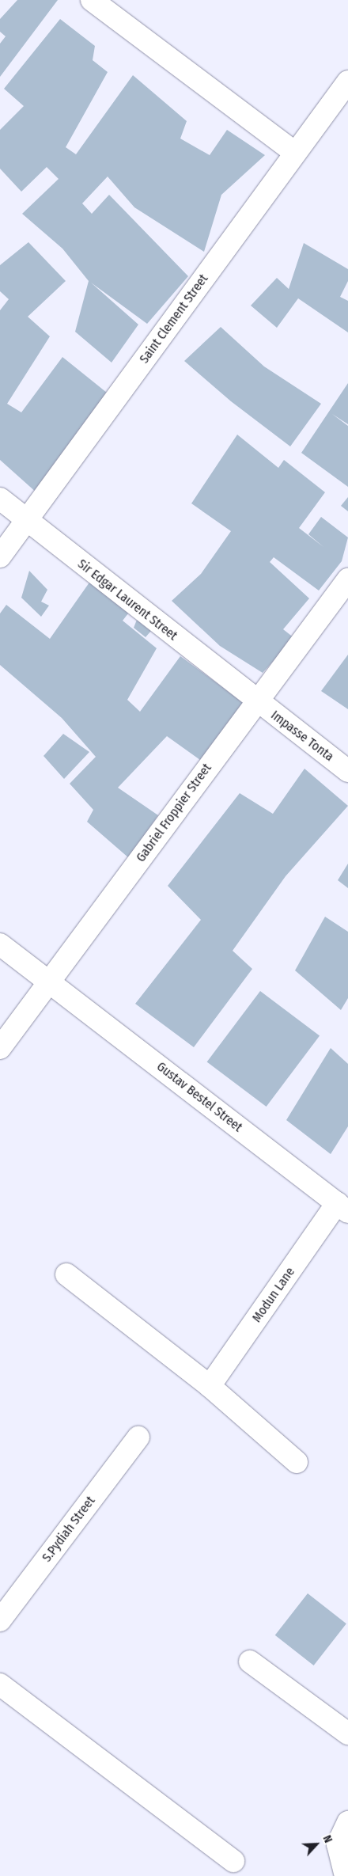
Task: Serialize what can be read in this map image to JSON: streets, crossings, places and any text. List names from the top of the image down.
{
  "streets": {
    "street": [
      "Saint Clement Street",
      "Sir Edgar Laurent Street",
      "Impasse Tonta",
      "Gabriel Froppier Street",
      "Gustav Bestel Street",
      "Modun Lane",
      "S.Pydiah Street"
    ]
  },
  "crossings": [
    ["Saint Clement Street", "Sir Edgar Laurent Street"],
    ["Sir Edgar Laurent Street", "Impasse Tonta"],
    ["Sir Edgar Laurent Street", "Gabriel Froppier Street"],
    ["Impasse Tonta", "Gabriel Froppier Street"],
    ["Gabriel Froppier Street", "Gustav Bestel Street"],
    ["Gustav Bestel Street", "Modun Lane"]
  ],
  "north": "top right"
}
